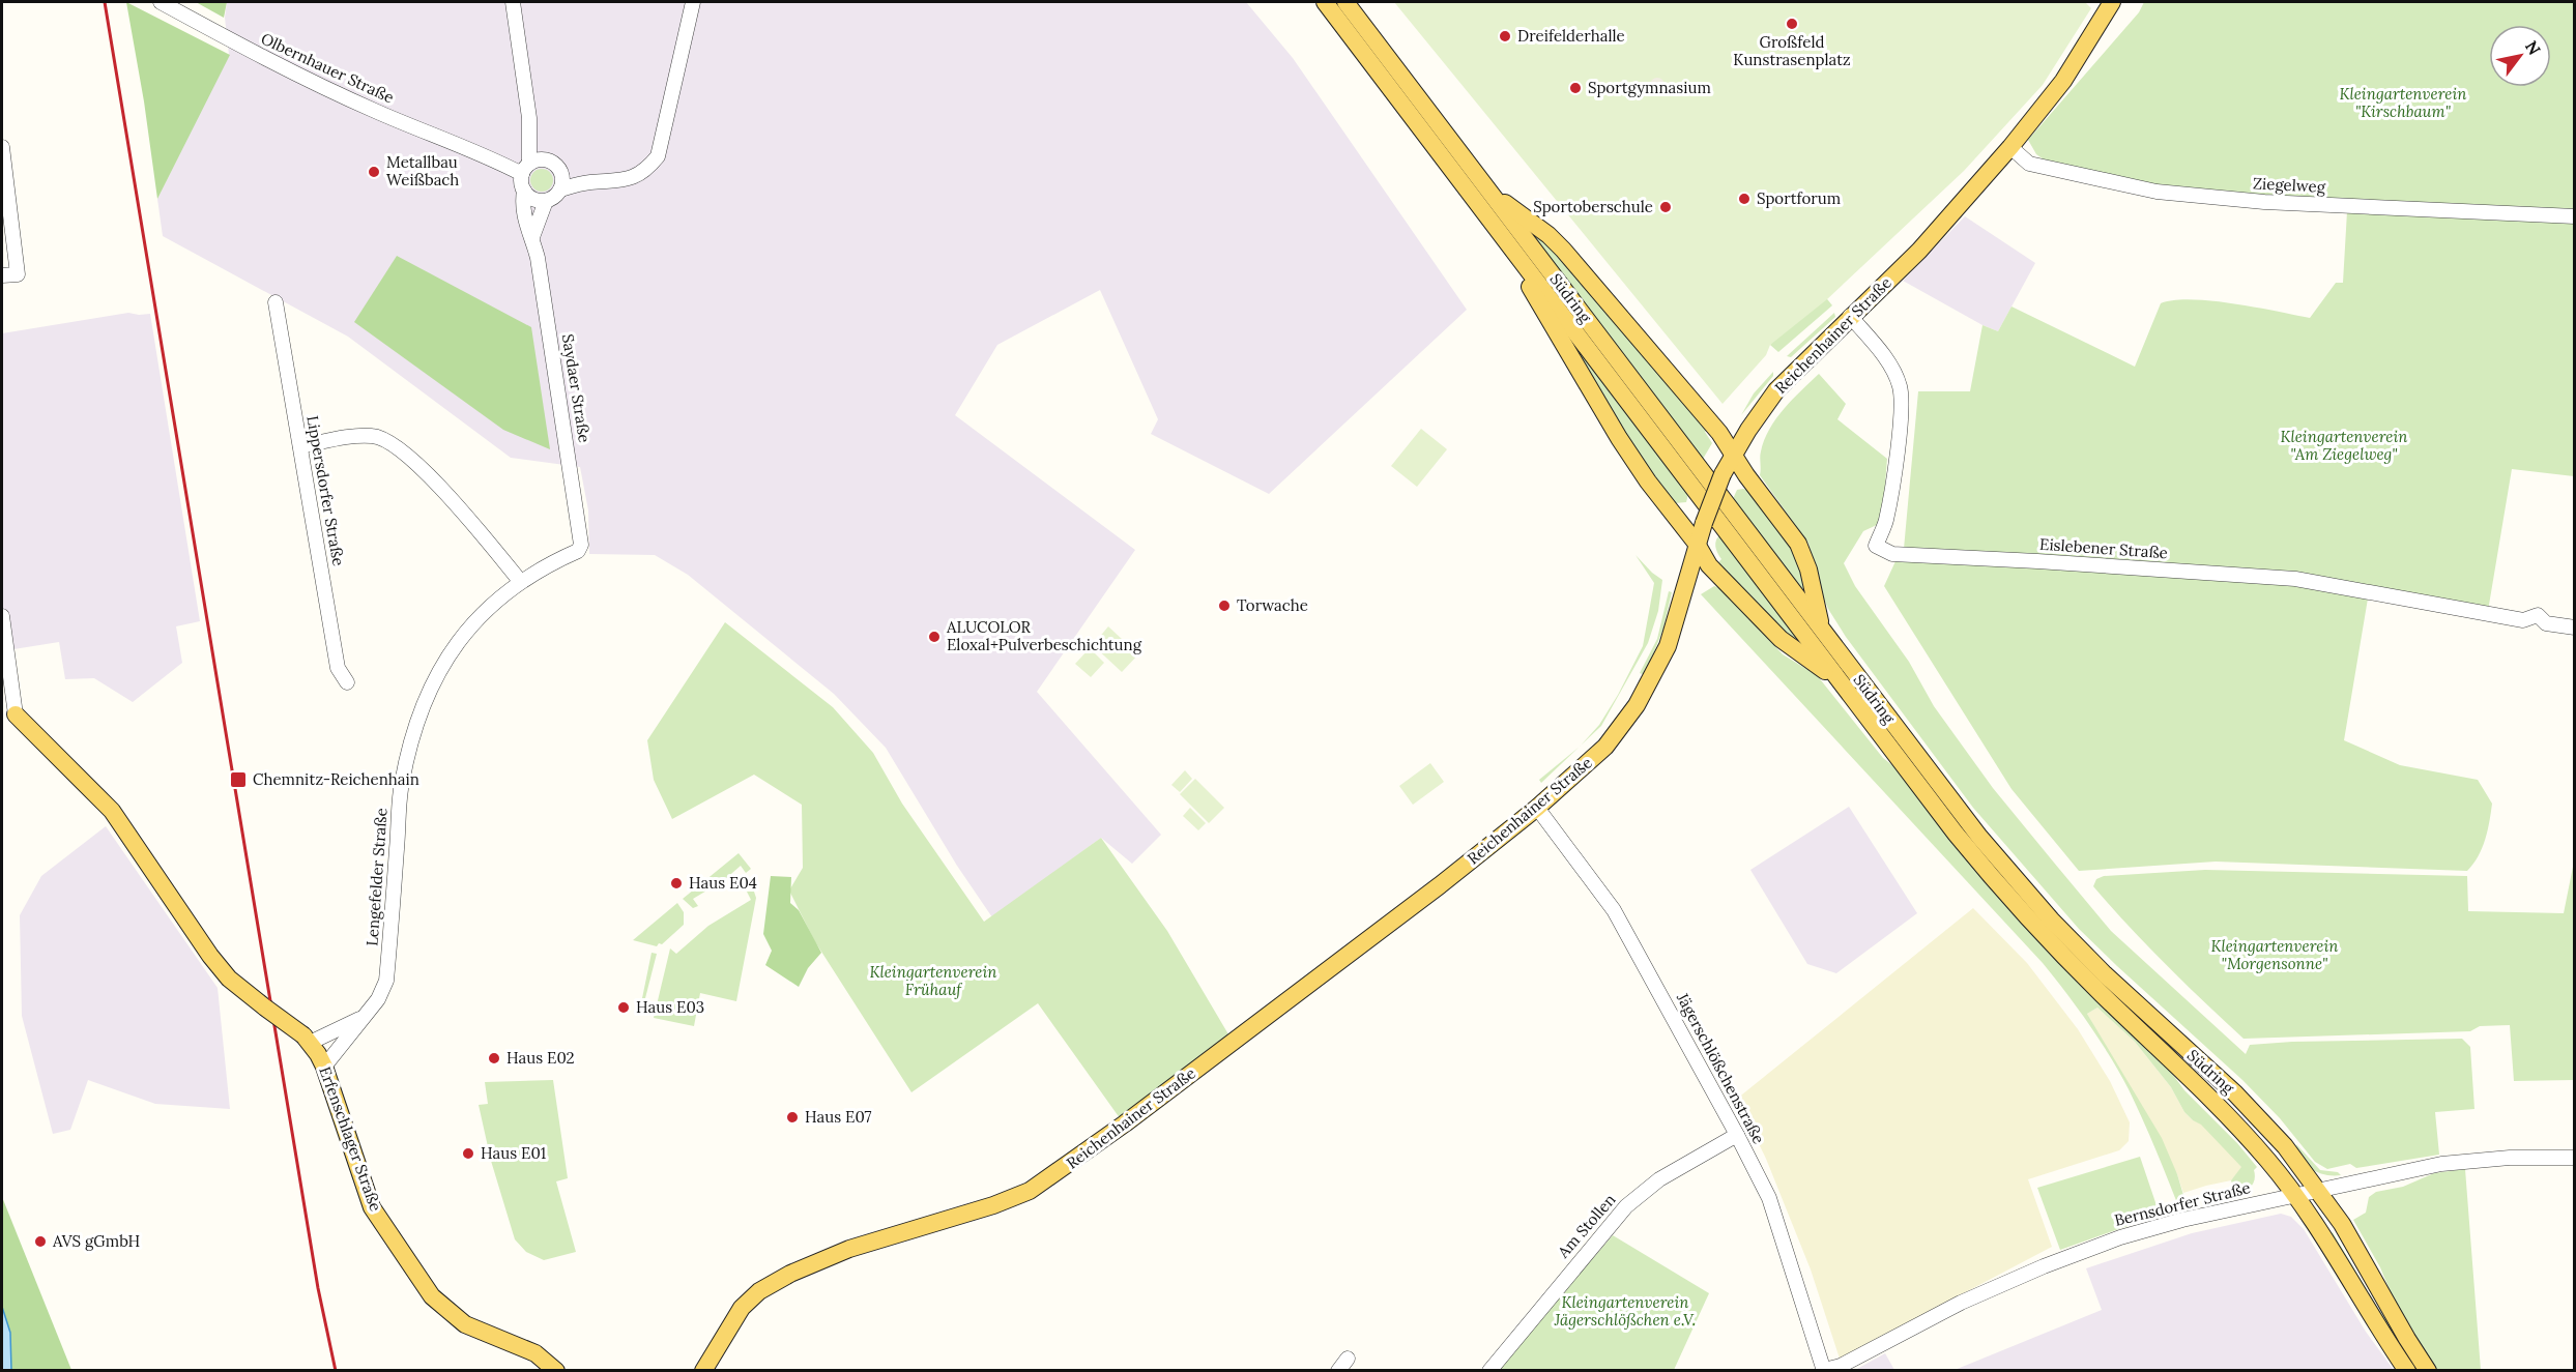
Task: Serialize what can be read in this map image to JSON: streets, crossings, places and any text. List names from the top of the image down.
{
  "streets": {
    "main road": ["Südring", "Reichenhainer Straße", "Erfenschlager Straße"],
    "street": [
      "Olbernhauer Straße",
      "Ziegelweg",
      "Saydaer Straße",
      "Lippersdorfer Straße",
      "Eislebener Straße",
      "Lengefelder Straße",
      "Jägerschlößchenstraße",
      "Bernsdorfer Straße",
      "Am Stollen"
    ]
  },
  "crossings": [
    ["Olbernhauer Straße", "Saydaer Straße"],
    ["Ziegelweg", "Reichenhainer Straße"],
    ["Südring", "Bernsdorfer Straße"],
    ["Reichenhainer Straße", "Eislebener Straße"],
    ["Reichenhainer Straße", "Jägerschlößchenstraße"],
    ["Saydaer Straße", "Lengefelder Straße"],
    ["Lengefelder Straße", "Erfenschlager Straße"],
    ["Jägerschlößchenstraße", "Bernsdorfer Straße"],
    ["Jägerschlößchenstraße", "Am Stollen"]
  ],
  "parks": [
    "Kleingartenverein \"Kirschbaum\"",
    "Kleingartenverein \"Am Ziegelweg\"",
    "Kleingartenverein \"Morgensonne\"",
    "Kleingartenverein Frühauf",
    "Kleingartenverein Jägerschlößchen e.V."
  ],
  "places": {
    "other": [
      "Großfeld Kunstrasenplatz",
      "Dreifelderhalle",
      "Sportgymnasium",
      "Metallbau Weißbach",
      "Sportforum",
      "Sportoberschule",
      "Torwache",
      "ALUCOLOR Eloxal+Pulverbeschichtung",
      "Haus E04",
      "Haus E03",
      "Haus E02",
      "Haus E07",
      "Haus E01",
      "AVS gGmbH"
    ],
    "transit": ["Chemnitz-Reichenhain"]
  },
  "north": "top right"
}
